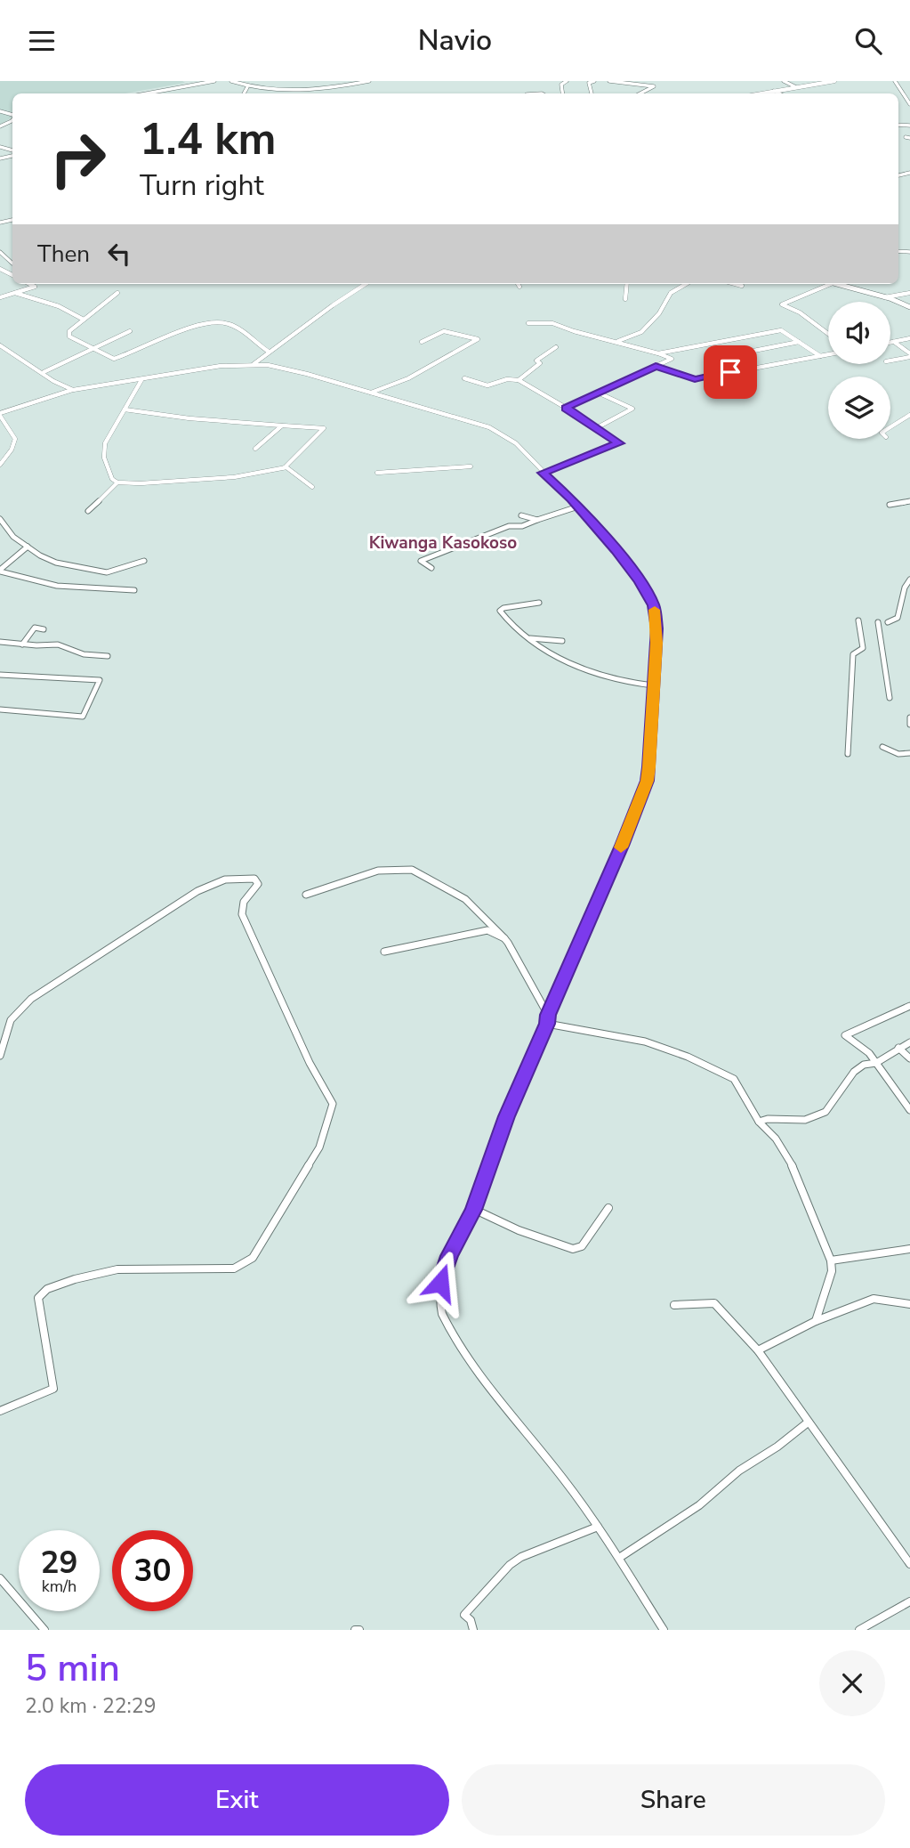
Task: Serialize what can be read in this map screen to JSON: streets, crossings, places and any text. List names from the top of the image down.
{
  "districts": ["Kiwanga Kasokoso"],
  "page": {
    "header": "Navio",
    "turn": ["1.4 km", "Turn right"],
    "then": "Then",
    "speed": "29 km/h",
    "limit": "30",
    "heading": ["5 min", "2.0 km · 22:29"],
    "buttons": ["Exit", "Share"]
  }
}
